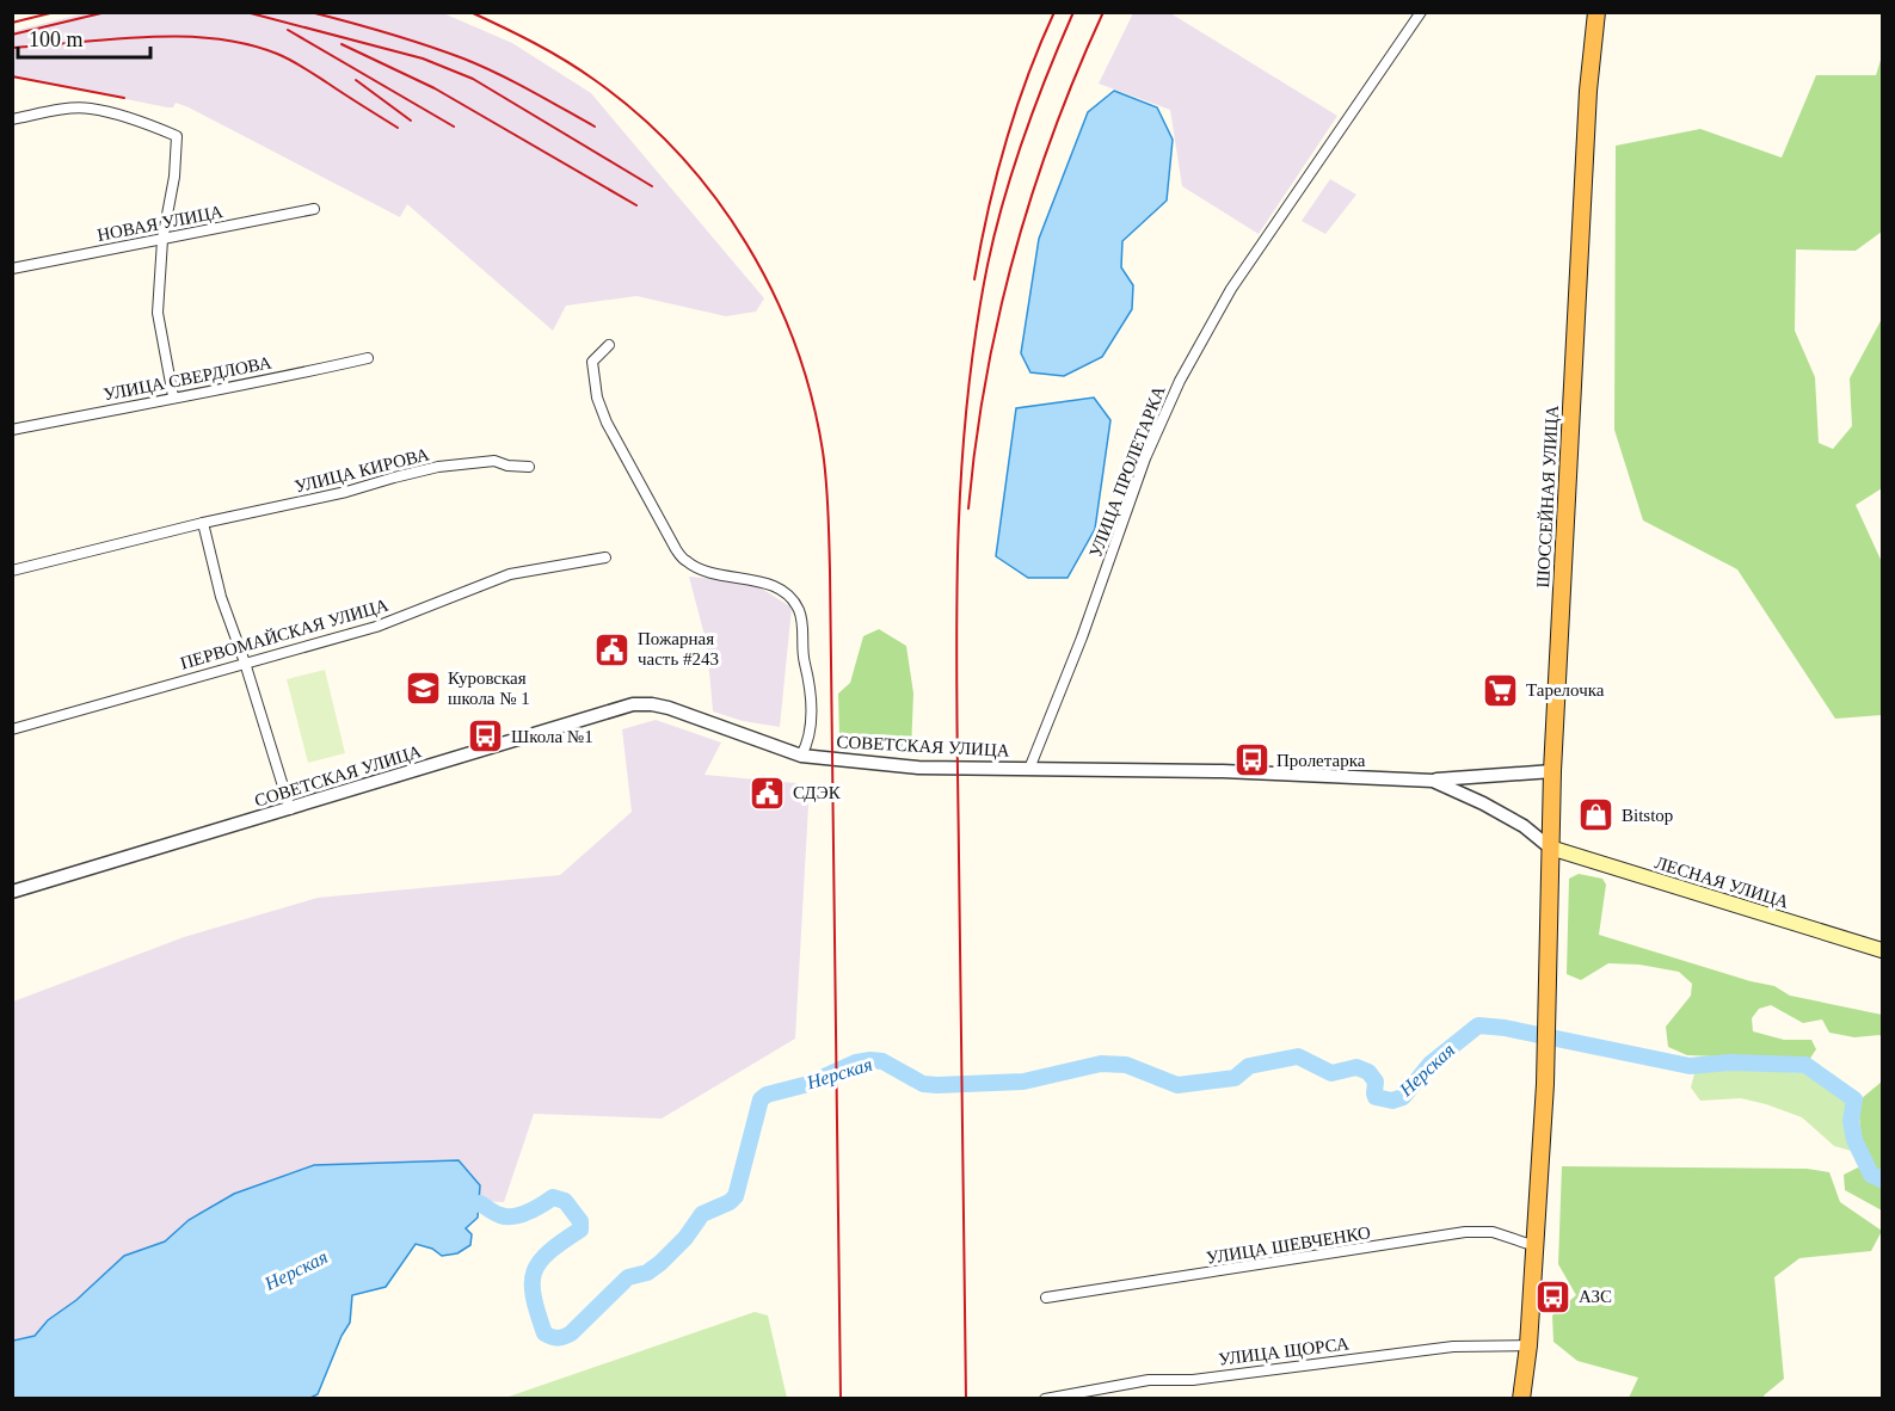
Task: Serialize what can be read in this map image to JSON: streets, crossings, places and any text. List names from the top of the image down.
{
  "streets": {
    "highway": ["ШОССЕЙНАЯ УЛИЦА"],
    "main road": ["ЛЕСНАЯ УЛИЦА"],
    "street": [
      "НОВАЯ УЛИЦА",
      "УЛИЦА СВЕРДЛОВА",
      "УЛИЦА КИРОВА",
      "УЛИЦА ПРОЛЕТАРКА",
      "ПЕРВОМАЙСКАЯ УЛИЦА",
      "СОВЕТСКАЯ УЛИЦА",
      "УЛИЦА ШЕВЧЕНКО",
      "УЛИЦА ЩОРСА"
    ]
  },
  "crossings": [
    ["УЛИЦА ПРОЛЕТАРКА", "СОВЕТСКАЯ УЛИЦА"],
    ["ШОССЕЙНАЯ УЛИЦА", "СОВЕТСКАЯ УЛИЦА"],
    ["ШОССЕЙНАЯ УЛИЦА", "ЛЕСНАЯ УЛИЦА"],
    ["ШОССЕЙНАЯ УЛИЦА", "УЛИЦА ШЕВЧЕНКО"],
    ["ШОССЕЙНАЯ УЛИЦА", "УЛИЦА ЩОРСА"],
    ["СОВЕТСКАЯ УЛИЦА", "ЛЕСНАЯ УЛИЦА"]
  ],
  "water": ["Нерская"],
  "places": {
    "public building": ["Пожарная часть #243", "СДЭК"],
    "school or university": ["Куровская школа № 1"],
    "supermarket": ["Тарелочка"],
    "bus stop": ["Школа №1", "Пролетарка", "АЗС"],
    "shop": ["Bitstop"]
  },
  "scale_bar": "100 m"
}
